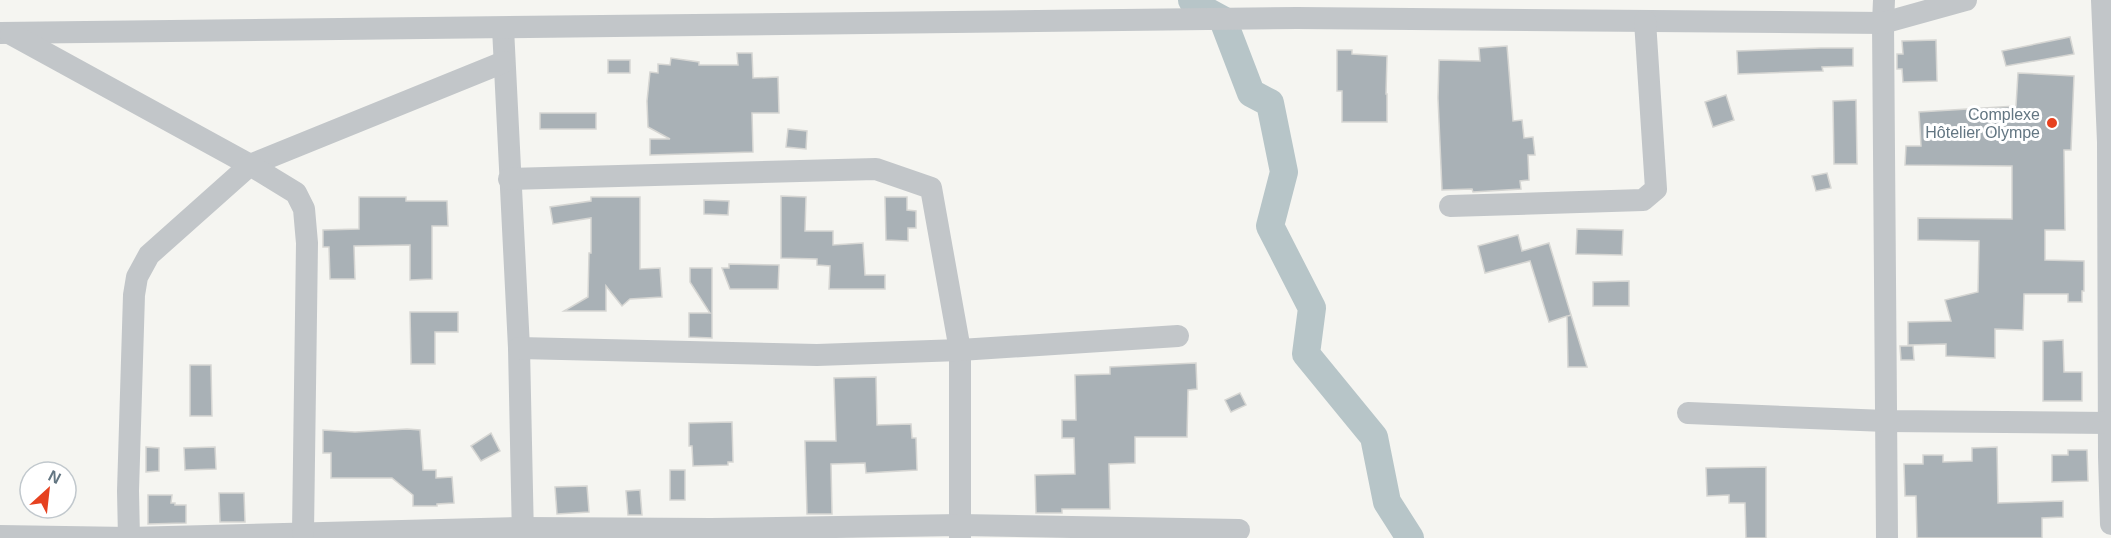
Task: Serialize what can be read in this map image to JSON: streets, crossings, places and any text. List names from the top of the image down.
{
  "places": ["Complexe Hôtelier Olympe"],
  "north": "top right"
}
